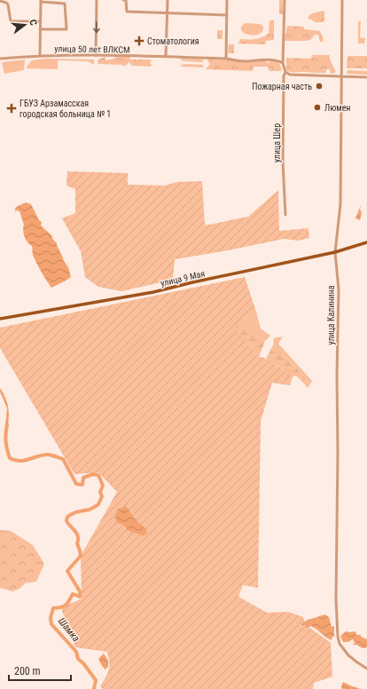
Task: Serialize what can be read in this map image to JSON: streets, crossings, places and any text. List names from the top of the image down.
{
  "streets": {
    "main road": ["улица 9 Мая"],
    "street": ["улица 50 лет ВЛКСМ", "улица Шер", "улица Калинина"]
  },
  "crossings": [
    ["улица 9 Мая", "улица Калинина"]
  ],
  "water": ["Шамка"],
  "places": {
    "health": ["Стоматология", "ГБУЗ Арзамасская городская больница № 1"],
    "other": ["Пожарная часть", "Люмен"]
  },
  "scale_bar": "200 m",
  "north": "right"
}
